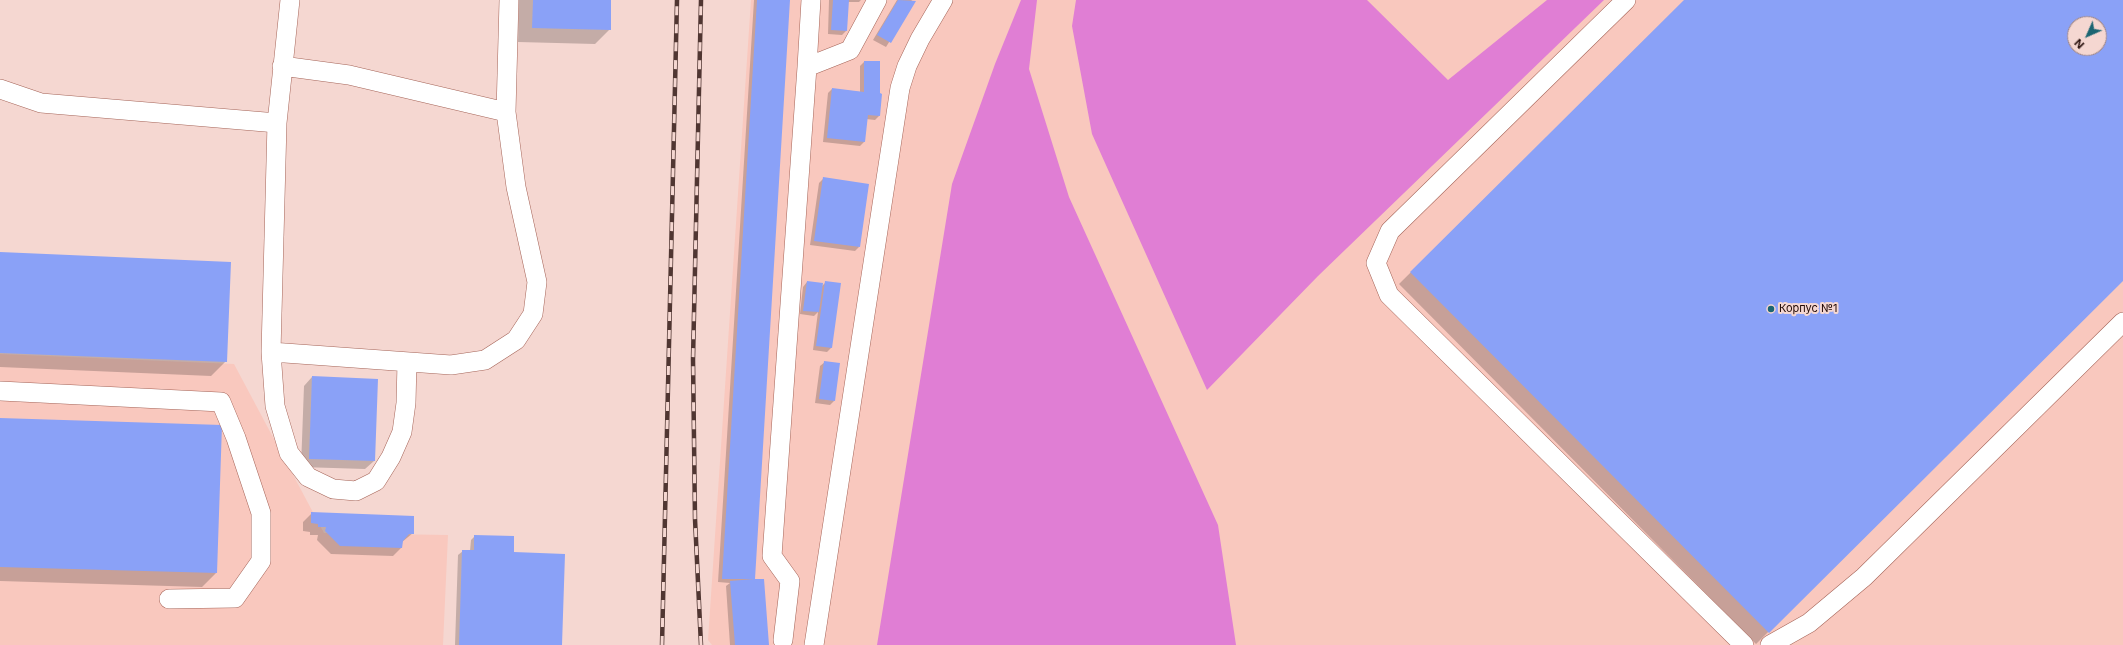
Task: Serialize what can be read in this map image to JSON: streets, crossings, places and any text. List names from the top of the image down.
{
  "places": ["Корпус №1"],
  "north": "bottom left"
}
